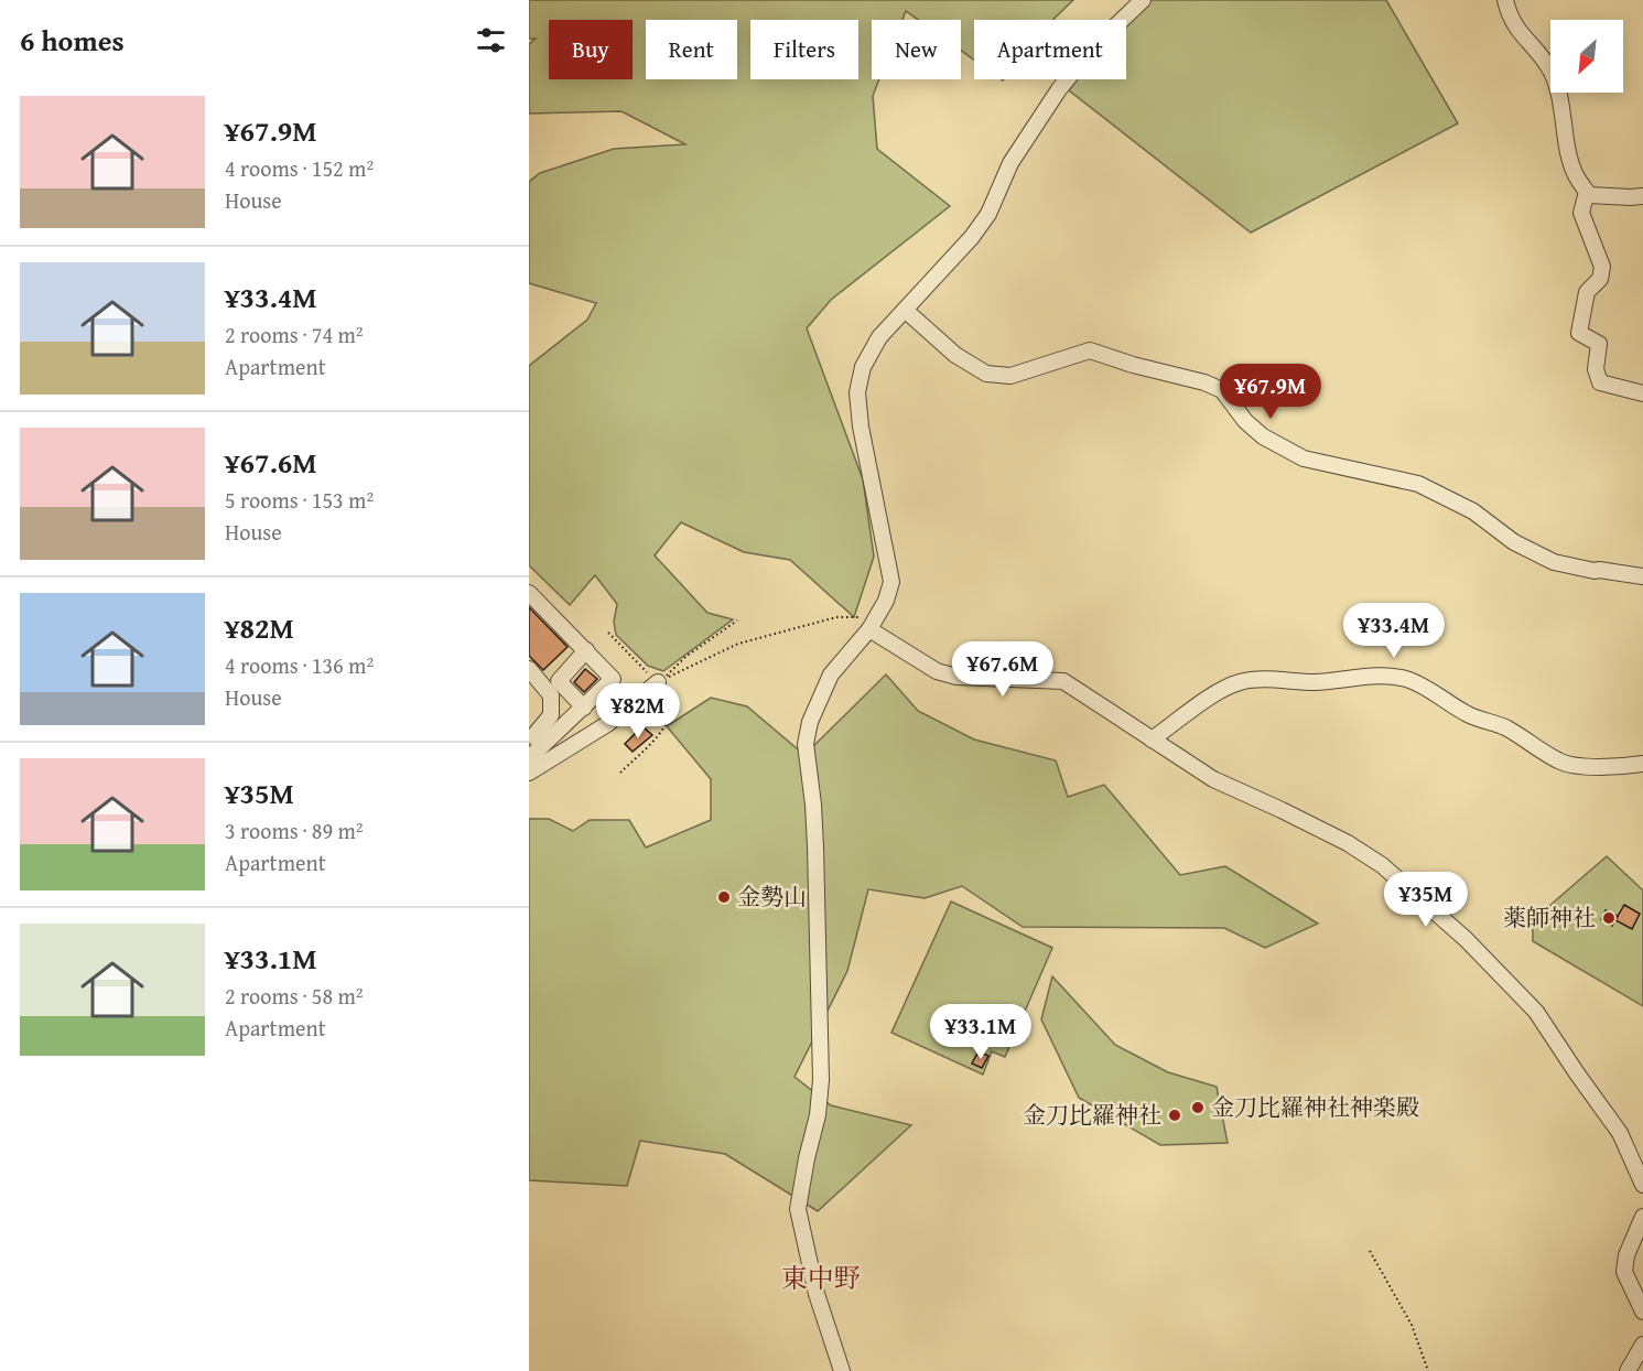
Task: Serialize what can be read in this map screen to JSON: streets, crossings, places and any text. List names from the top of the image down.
{
  "districts": ["東中野"],
  "places": [
    "金勢山",
    "薬師神社",
    "金刀比羅神社神楽殿",
    "金刀比羅神社"
  ],
  "north": "bottom left",
  "page": {
    "heading": "6 homes",
    "chip": [
      "Buy",
      "Rent",
      "Filters",
      "New",
      "Apartment"
    ],
    "list": [
      {
        "name": "¥67.9M",
        "note": "4 rooms · 152 m² · House"
      },
      {
        "name": "¥33.4M",
        "note": "2 rooms · 74 m² · Apartment"
      },
      {
        "name": "¥67.6M",
        "note": "5 rooms · 153 m² · House"
      },
      {
        "name": "¥82M",
        "note": "4 rooms · 136 m² · House"
      },
      {
        "name": "¥35M",
        "note": "3 rooms · 89 m² · Apartment"
      },
      {
        "name": "¥33.1M",
        "note": "2 rooms · 58 m² · Apartment"
      }
    ],
    "price": [
      "¥67.9M",
      "¥33.4M",
      "¥67.6M",
      "¥82M",
      "¥35M",
      "¥33.1M"
    ]
  }
}
